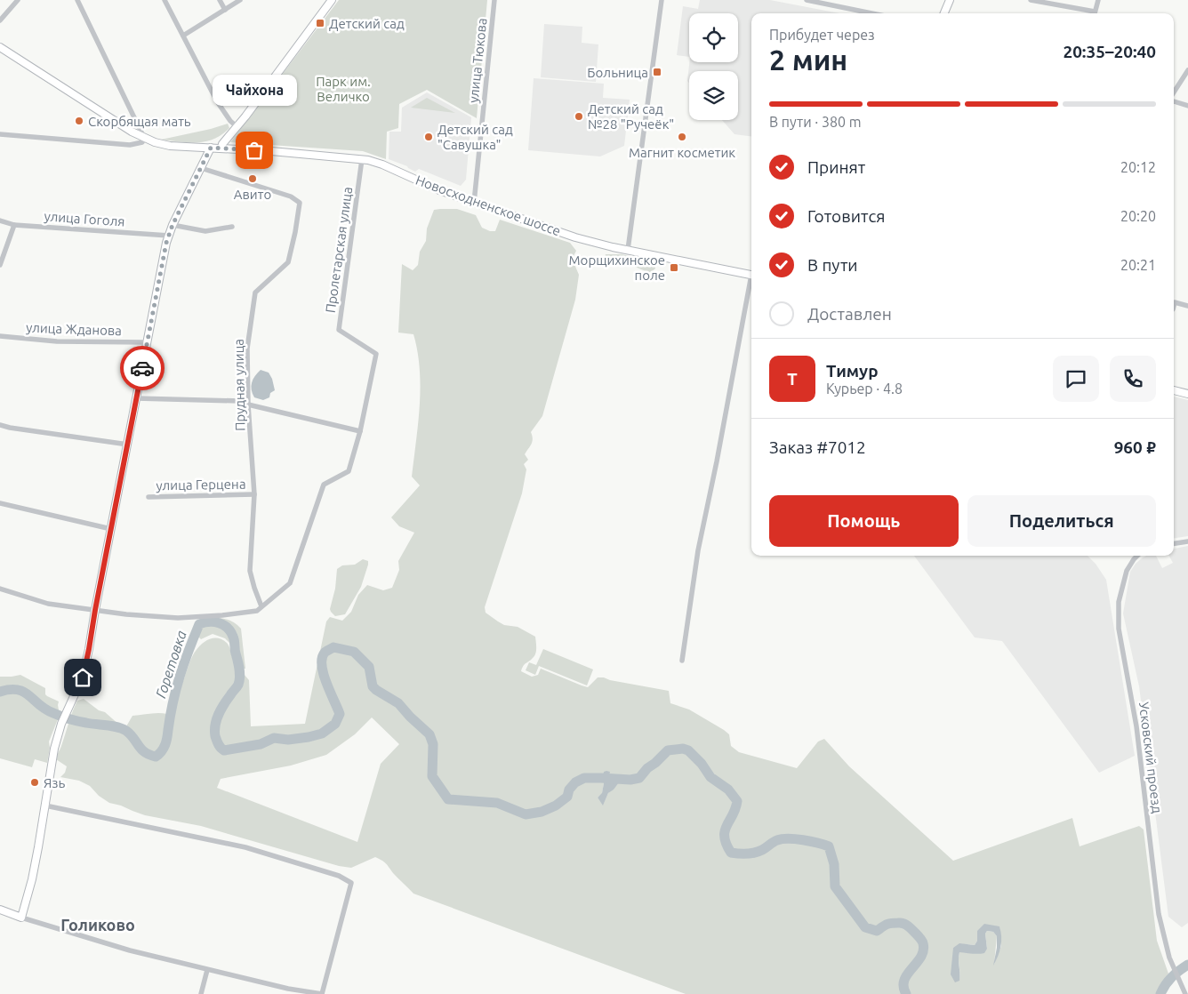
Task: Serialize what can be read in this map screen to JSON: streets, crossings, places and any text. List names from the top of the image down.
{
  "streets": {
    "street": [
      "улица Тюкова",
      "Новосходненское шоссе",
      "улица Гоголя",
      "Пролетарская улица",
      "улица Жданова",
      "Прудная улица",
      "улица Герцена",
      "Усковский проезд"
    ]
  },
  "crossings": [
    ["улица Тюкова", "Новосходненское шоссе"],
    ["Новосходненское шоссе", "Пролетарская улица"],
    ["Пролетарская улица", "Прудная улица"],
    ["Прудная улица", "улица Герцена"]
  ],
  "districts": ["Голиково"],
  "water": ["Горетовка"],
  "parks": ["Парк им. Величко"],
  "places": {
    "transit": ["Детский сад", "Больница", "Морщихинское поле"],
    "other": [
      "Детский сад №28 \"Ручеёк\"",
      "Скорбящая мать",
      "Детский сад \"Савушка\"",
      "Магнит косметик",
      "Чайхона",
      "Авито",
      "Язь"
    ]
  },
  "page": {
    "heading": ["2 мин", "Прибудет через", "20:35–20:40"],
    "panel": [
      "Тимур",
      "Курьер · 4.8",
      "Заказ #7012",
      "960 ₽"
    ],
    "bubble": "Чайхона",
    "bar": "В пути · 380 m",
    "list": [
      ["Принят", "20:12"],
      ["Готовится", "20:20"],
      ["В пути", "20:21"],
      "Доставлен"
    ],
    "round": "Т",
    "buttons": ["Помощь", "Поделиться"]
  }
}
